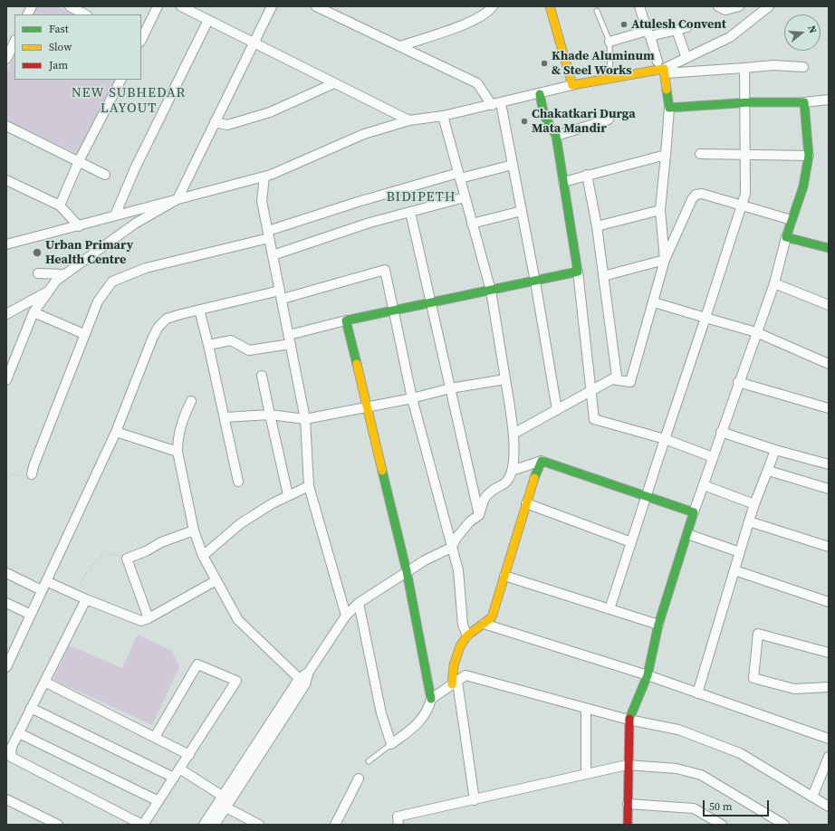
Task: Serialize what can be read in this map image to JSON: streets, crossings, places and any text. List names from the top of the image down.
{
  "districts": ["NEW SUBHEDAR LAYOUT", "BIDIPETH"],
  "places": [
    "Atulesh Convent",
    "Khade Aluminum & Steel Works",
    "Chakatkari Durga Mata Mandir",
    "Urban Primary Health Centre"
  ],
  "legend": ["Fast", "Slow", "Jam"],
  "scale_bar": "50 m",
  "north": "right"
}
